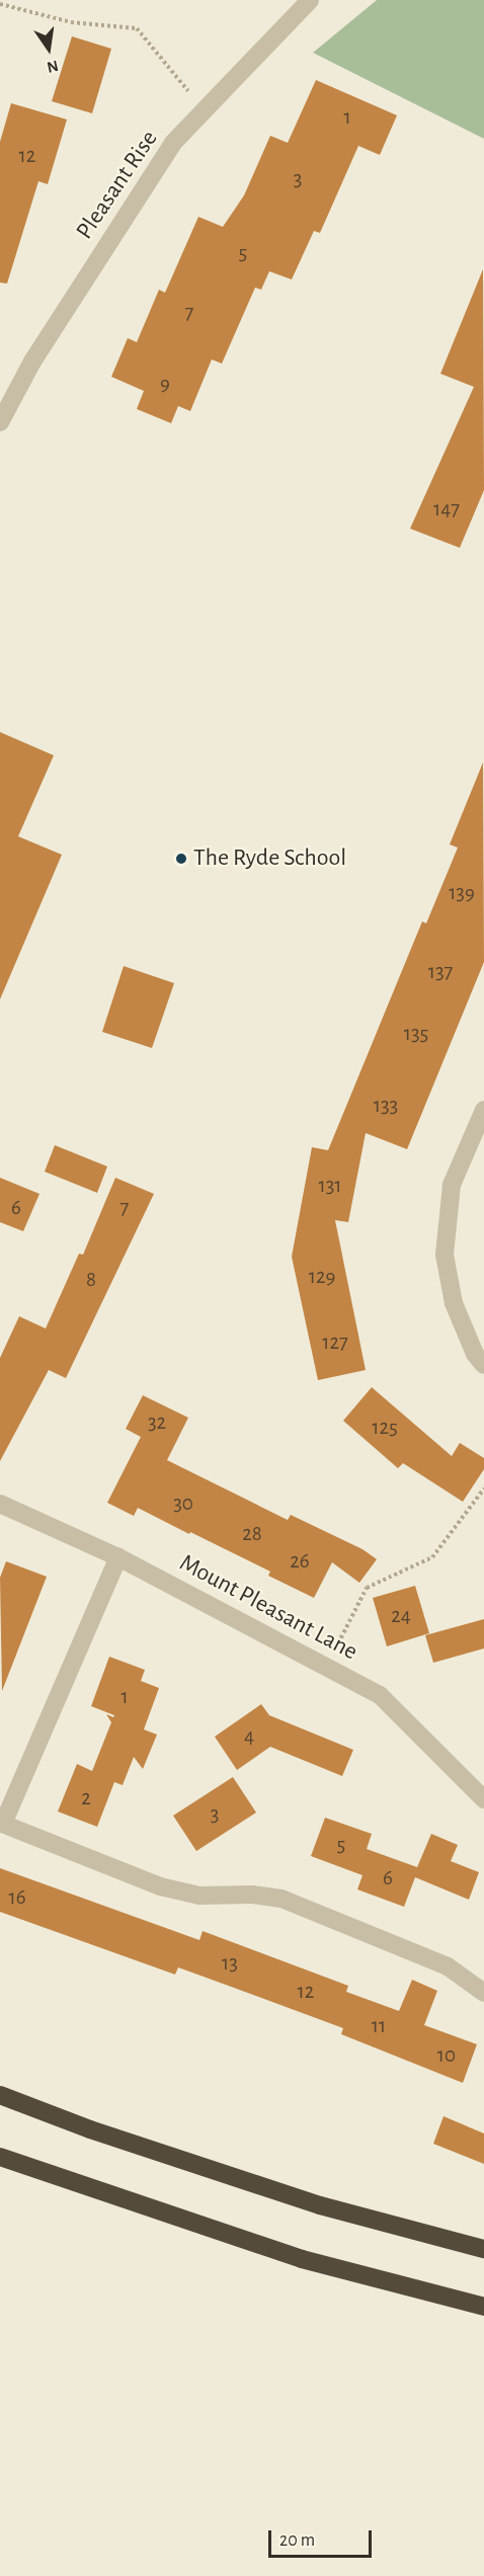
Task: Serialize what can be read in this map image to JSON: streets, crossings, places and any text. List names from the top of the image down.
{
  "streets": {
    "street": ["Pleasant Rise", "Mount Pleasant Lane"]
  },
  "places": ["The Ryde School"],
  "house_numbers": [
    "1",
    "12",
    "3",
    "5",
    "7",
    "9",
    "147",
    "139",
    "137",
    "135",
    "133",
    "131",
    "6",
    "7",
    "129",
    "8",
    "127",
    "32",
    "125",
    "30",
    "28",
    "26",
    "24",
    "1",
    "4",
    "2",
    "3",
    "5",
    "6",
    "16",
    "13",
    "12",
    "11",
    "10"
  ],
  "scale_bar": "20 m",
  "north": "bottom"
}
